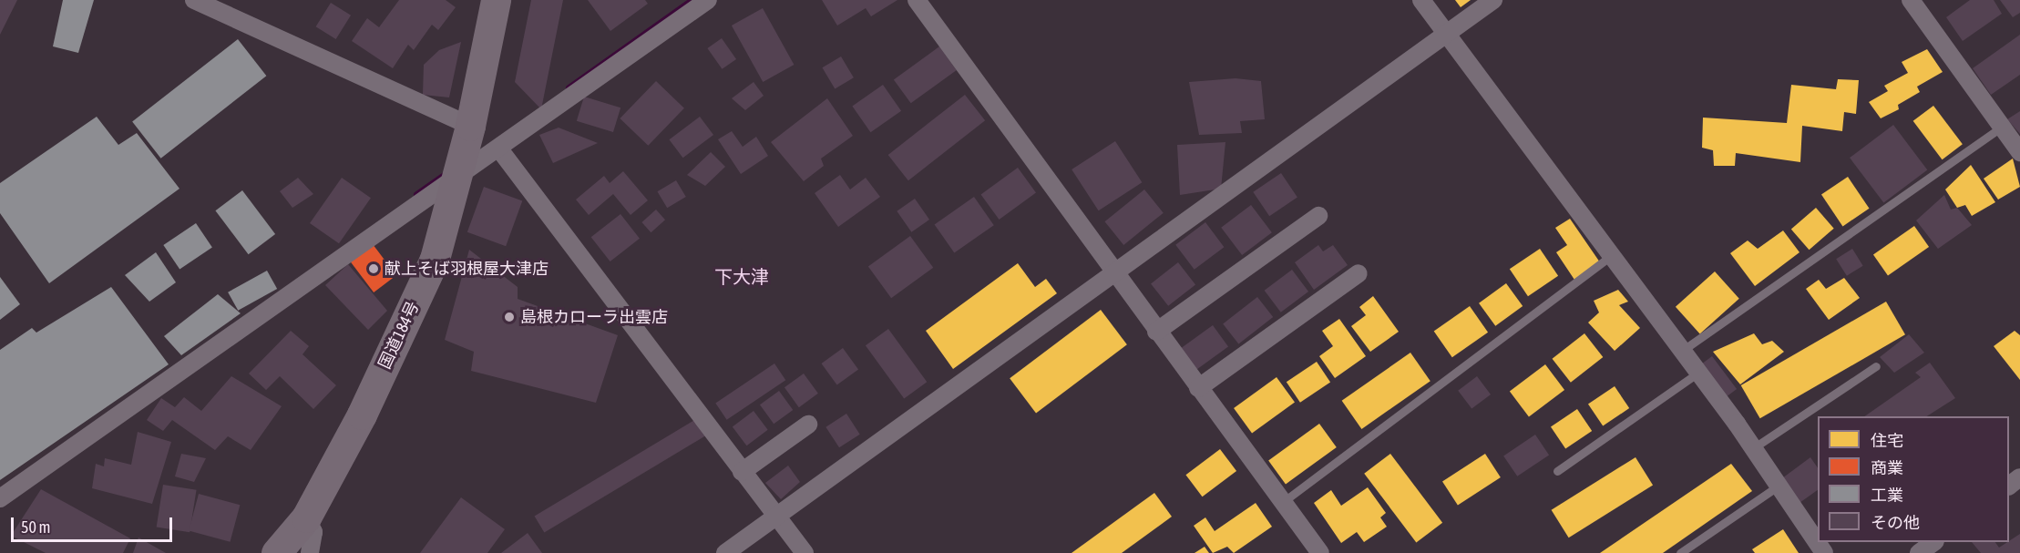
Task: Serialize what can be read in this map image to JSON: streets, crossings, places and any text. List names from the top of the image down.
{
  "streets": {
    "highway": ["国道184号"]
  },
  "districts": ["下大津"],
  "places": ["献上そば羽根屋大津店", "島根カローラ出雲店"],
  "legend": [
    "住宅",
    "商業",
    "工業",
    "その他"
  ],
  "scale_bar": "50 m"
}
